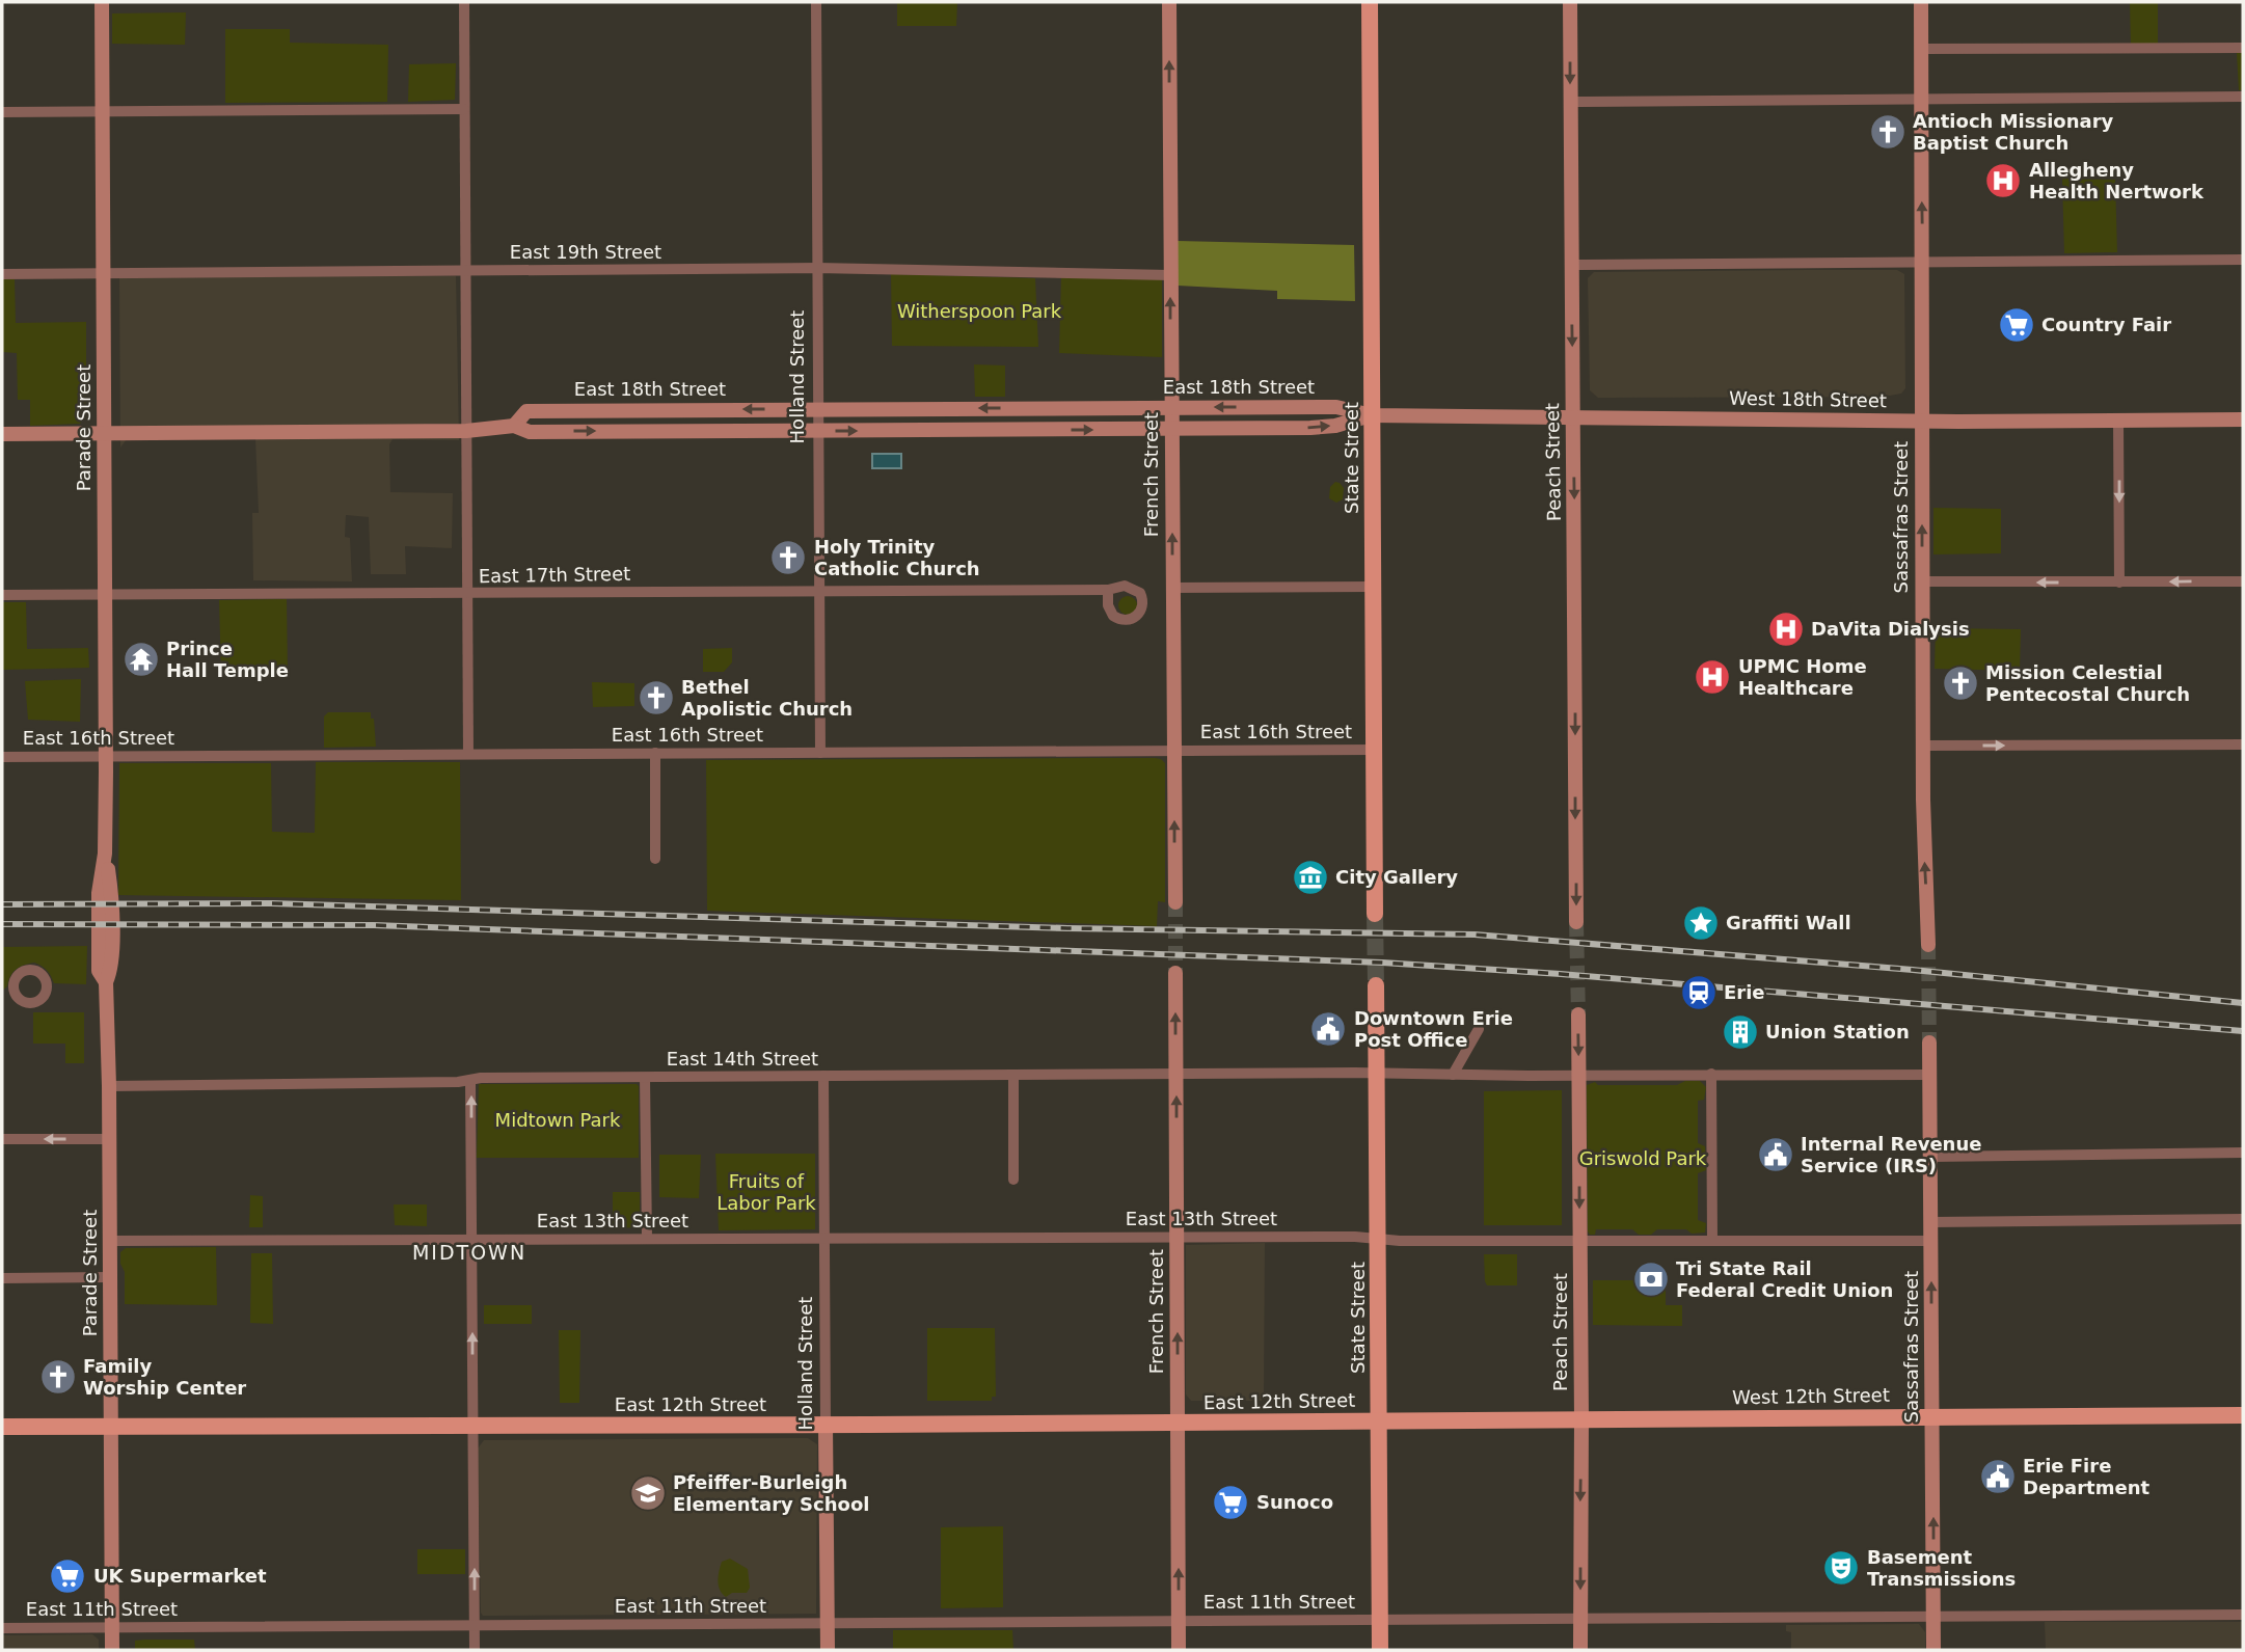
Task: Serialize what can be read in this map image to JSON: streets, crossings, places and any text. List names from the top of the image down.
{
  "streets": {
    "main road": [
      "Holland Street",
      "East 18th Street",
      "West 18th Street",
      "Parade Street",
      "State Street",
      "Peach Street",
      "French Street",
      "Sassafras Street",
      "West 12th Street",
      "East 12th Street"
    ],
    "street": [
      "East 19th Street",
      "East 17th Street",
      "East 16th Street",
      "East 14th Street",
      "East 13th Street",
      "East 11th Street"
    ]
  },
  "crossings": [
    ["East 19th Street", "Holland Street"],
    ["East 19th Street", "Parade Street"],
    ["East 19th Street", "French Street"],
    ["Holland Street", "East 18th Street"],
    ["Holland Street", "East 17th Street"],
    ["Holland Street", "East 16th Street"],
    ["Holland Street", "East 14th Street"],
    ["Holland Street", "East 13th Street"],
    ["Holland Street", "East 12th Street"],
    ["Holland Street", "East 11th Street"],
    ["East 18th Street", "West 18th Street"],
    ["East 18th Street", "Parade Street"],
    ["East 18th Street", "State Street"],
    ["East 18th Street", "French Street"],
    ["West 18th Street", "State Street"],
    ["West 18th Street", "Peach Street"],
    ["West 18th Street", "Sassafras Street"],
    ["Parade Street", "East 17th Street"],
    ["Parade Street", "East 16th Street"],
    ["Parade Street", "East 14th Street"],
    ["Parade Street", "East 13th Street"],
    ["Parade Street", "East 12th Street"],
    ["Parade Street", "East 11th Street"],
    ["State Street", "East 16th Street"],
    ["State Street", "East 14th Street"],
    ["State Street", "East 13th Street"],
    ["State Street", "West 12th Street"],
    ["State Street", "East 12th Street"],
    ["State Street", "East 11th Street"],
    ["Peach Street", "East 14th Street"],
    ["Peach Street", "East 13th Street"],
    ["Peach Street", "West 12th Street"],
    ["Peach Street", "East 11th Street"],
    ["French Street", "East 16th Street"],
    ["French Street", "East 14th Street"],
    ["French Street", "East 13th Street"],
    ["French Street", "East 12th Street"],
    ["French Street", "East 11th Street"],
    ["Sassafras Street", "East 14th Street"],
    ["Sassafras Street", "East 13th Street"],
    ["Sassafras Street", "West 12th Street"],
    ["Sassafras Street", "East 11th Street"],
    ["West 12th Street", "East 12th Street"]
  ],
  "one_way": ["Peach Street", "French Street", "Sassafras Street"],
  "districts": ["MIDTOWN"],
  "parks": [
    "Witherspoon Park",
    "Midtown Park",
    "Griswold Park",
    "Fruits of Labor Park"
  ],
  "places": {
    "church": [
      "Antioch Missionary Baptist Church",
      "Holy Trinity Catholic Church",
      "Mission Celestial Pentecostal Church",
      "Bethel Apolistic Church",
      "Family Worship Center"
    ],
    "hospital": ["Allegheny Health Nertwork", "DaVita Dialysis", "UPMC Home Healthcare"],
    "supermarket": ["Country Fair", "Sunoco", "UK Supermarket"],
    "temple": ["Prince Hall Temple"],
    "museum": ["City Gallery"],
    "place": ["Graffiti Wall"],
    "station": ["Erie"],
    "public building": ["Downtown Erie Post Office", "Internal Revenue Service (IRS)", "Erie Fire Department"],
    "building": ["Union Station"],
    "bank": ["Tri State Rail Federal Credit Union"],
    "school or university": ["Pfeiffer-Burleigh Elementary School"],
    "theatre": ["Basement Transmissions"]
  }
}
